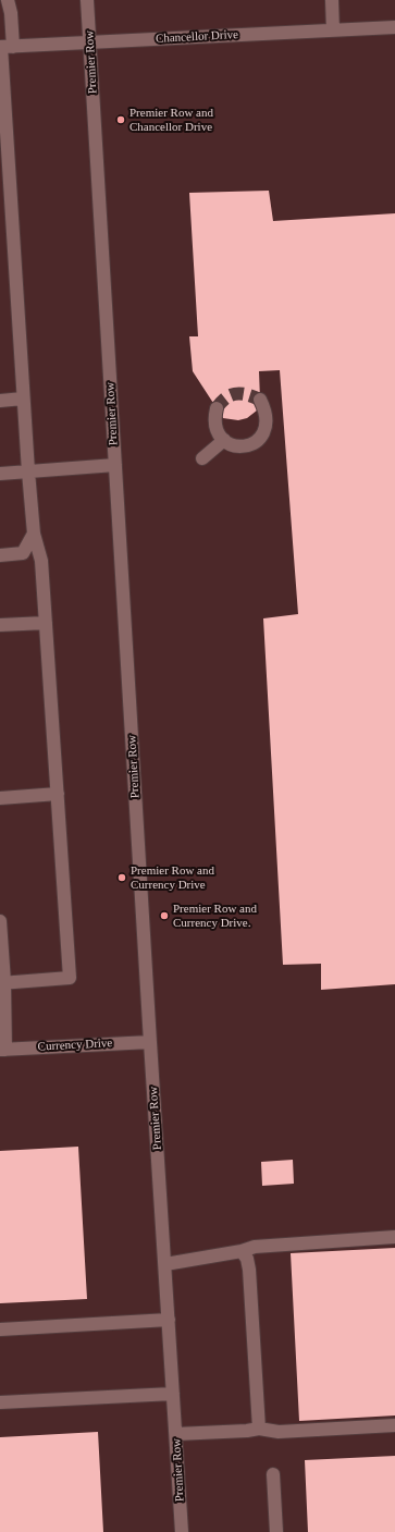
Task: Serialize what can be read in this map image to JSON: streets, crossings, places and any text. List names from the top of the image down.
{
  "streets": {
    "street": ["Chancellor Drive", "Premier Row", "Currency Drive"]
  },
  "crossings": [
    ["Chancellor Drive", "Premier Row"],
    ["Premier Row", "Currency Drive"]
  ],
  "places": ["Premier Row and Chancellor Drive", "Premier Row and Currency Drive", "Premier Row and Currency Drive."]
}
